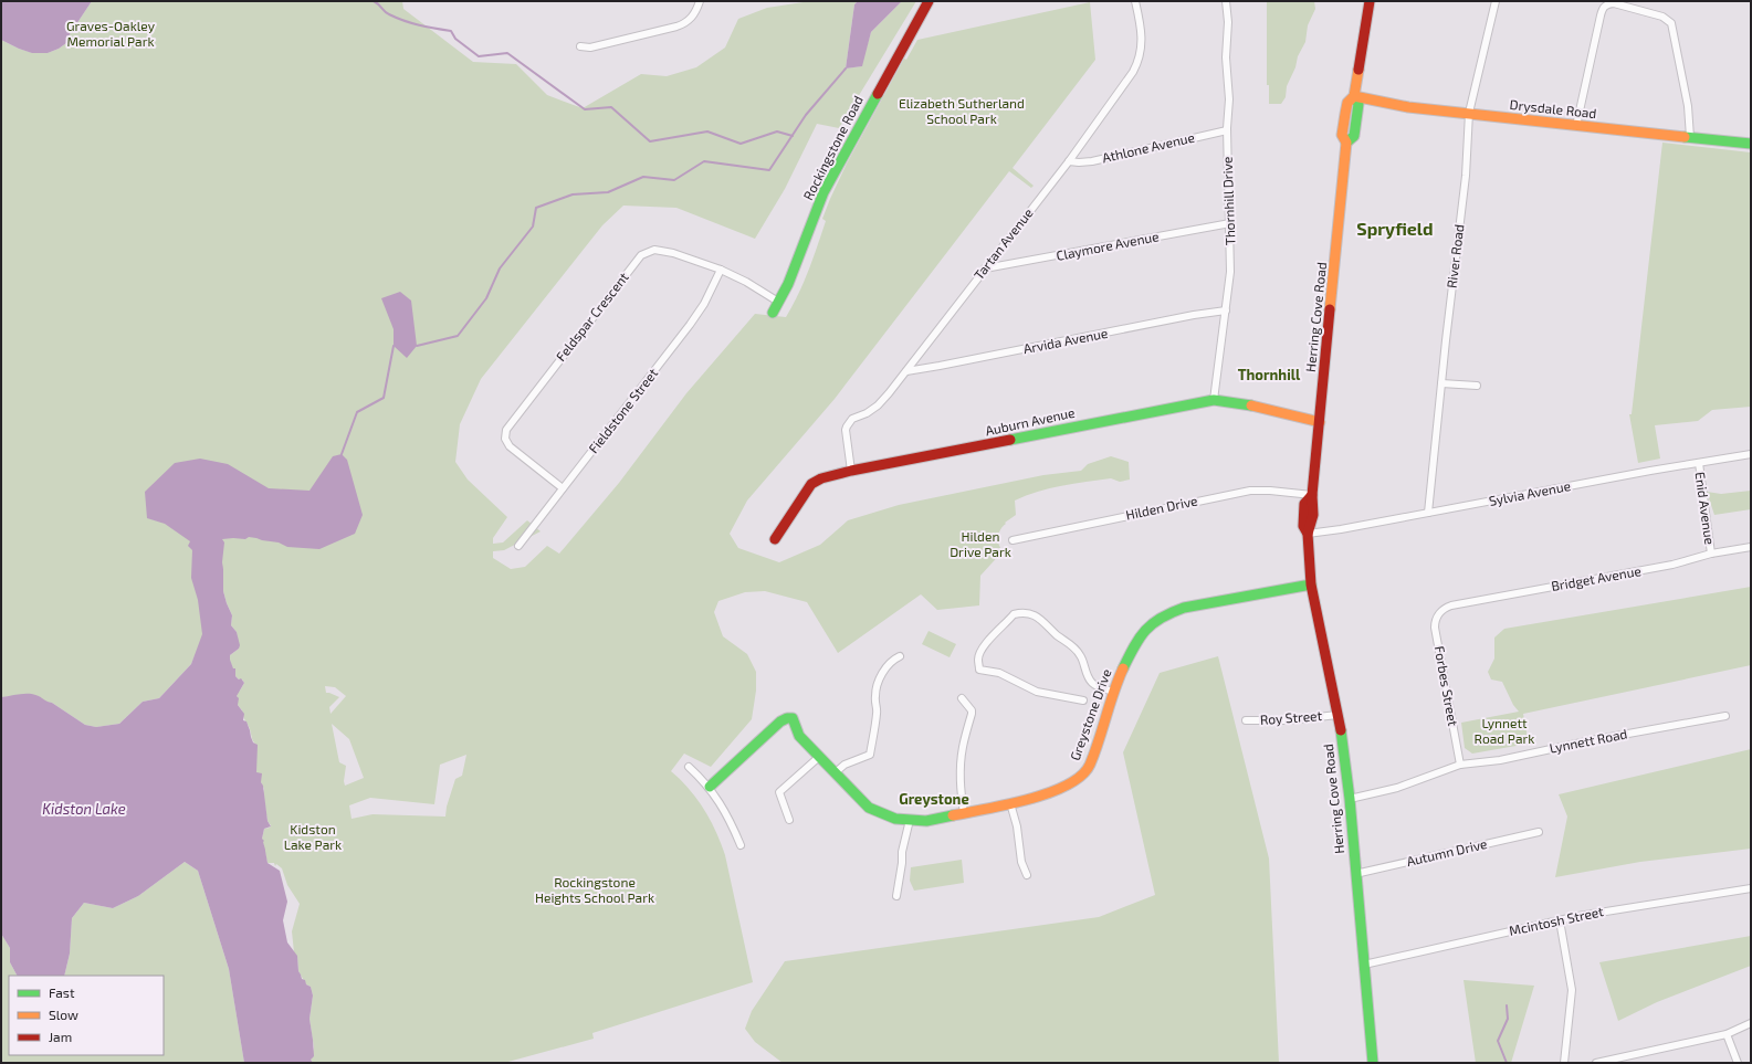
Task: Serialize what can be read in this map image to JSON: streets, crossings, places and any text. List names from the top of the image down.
{
  "streets": {
    "street": [
      "Drysdale Road",
      "Rockingstone Road",
      "Athlone Avenue",
      "Thornhill Drive",
      "Tartan Avenue",
      "Claymore Avenue",
      "River Road",
      "Feldspar Crescent",
      "Herring Cove Road",
      "Arvida Avenue",
      "Fieldstone Street",
      "Auburn Avenue",
      "Sylvia Avenue",
      "Hilden Drive",
      "Enid Avenue",
      "Bridget Avenue",
      "Forbes Street",
      "Greystone Drive",
      "Roy Street",
      "Lynnett Road",
      "Autumn Drive",
      "Mcintosh Street"
    ]
  },
  "crossings": [
    ["Drysdale Road", "River Road"],
    ["Drysdale Road", "Herring Cove Road"],
    ["Rockingstone Road", "Feldspar Crescent"],
    ["Athlone Avenue", "Thornhill Drive"],
    ["Athlone Avenue", "Tartan Avenue"],
    ["Thornhill Drive", "Claymore Avenue"],
    ["Thornhill Drive", "Arvida Avenue"],
    ["Thornhill Drive", "Auburn Avenue"],
    ["Tartan Avenue", "Claymore Avenue"],
    ["Tartan Avenue", "Arvida Avenue"],
    ["Tartan Avenue", "Auburn Avenue"],
    ["River Road", "Sylvia Avenue"],
    ["Feldspar Crescent", "Fieldstone Street"],
    ["Herring Cove Road", "Auburn Avenue"],
    ["Herring Cove Road", "Sylvia Avenue"],
    ["Herring Cove Road", "Hilden Drive"],
    ["Herring Cove Road", "Greystone Drive"],
    ["Herring Cove Road", "Roy Street"],
    ["Herring Cove Road", "Lynnett Road"],
    ["Herring Cove Road", "Autumn Drive"],
    ["Herring Cove Road", "Mcintosh Street"],
    ["Sylvia Avenue", "Enid Avenue"],
    ["Enid Avenue", "Bridget Avenue"],
    ["Bridget Avenue", "Forbes Street"],
    ["Forbes Street", "Lynnett Road"]
  ],
  "districts": ["Spryfield", "Thornhill", "Greystone"],
  "water": ["Kidston Lake"],
  "parks": [
    "Graves-Oakley Memorial Park",
    "Elizabeth Sutherland School Park",
    "Hilden Drive Park",
    "Lynnett Road Park",
    "Kidston Lake Park",
    "Rockingstone Heights School Park"
  ],
  "legend": ["Fast", "Slow", "Jam"]
}
